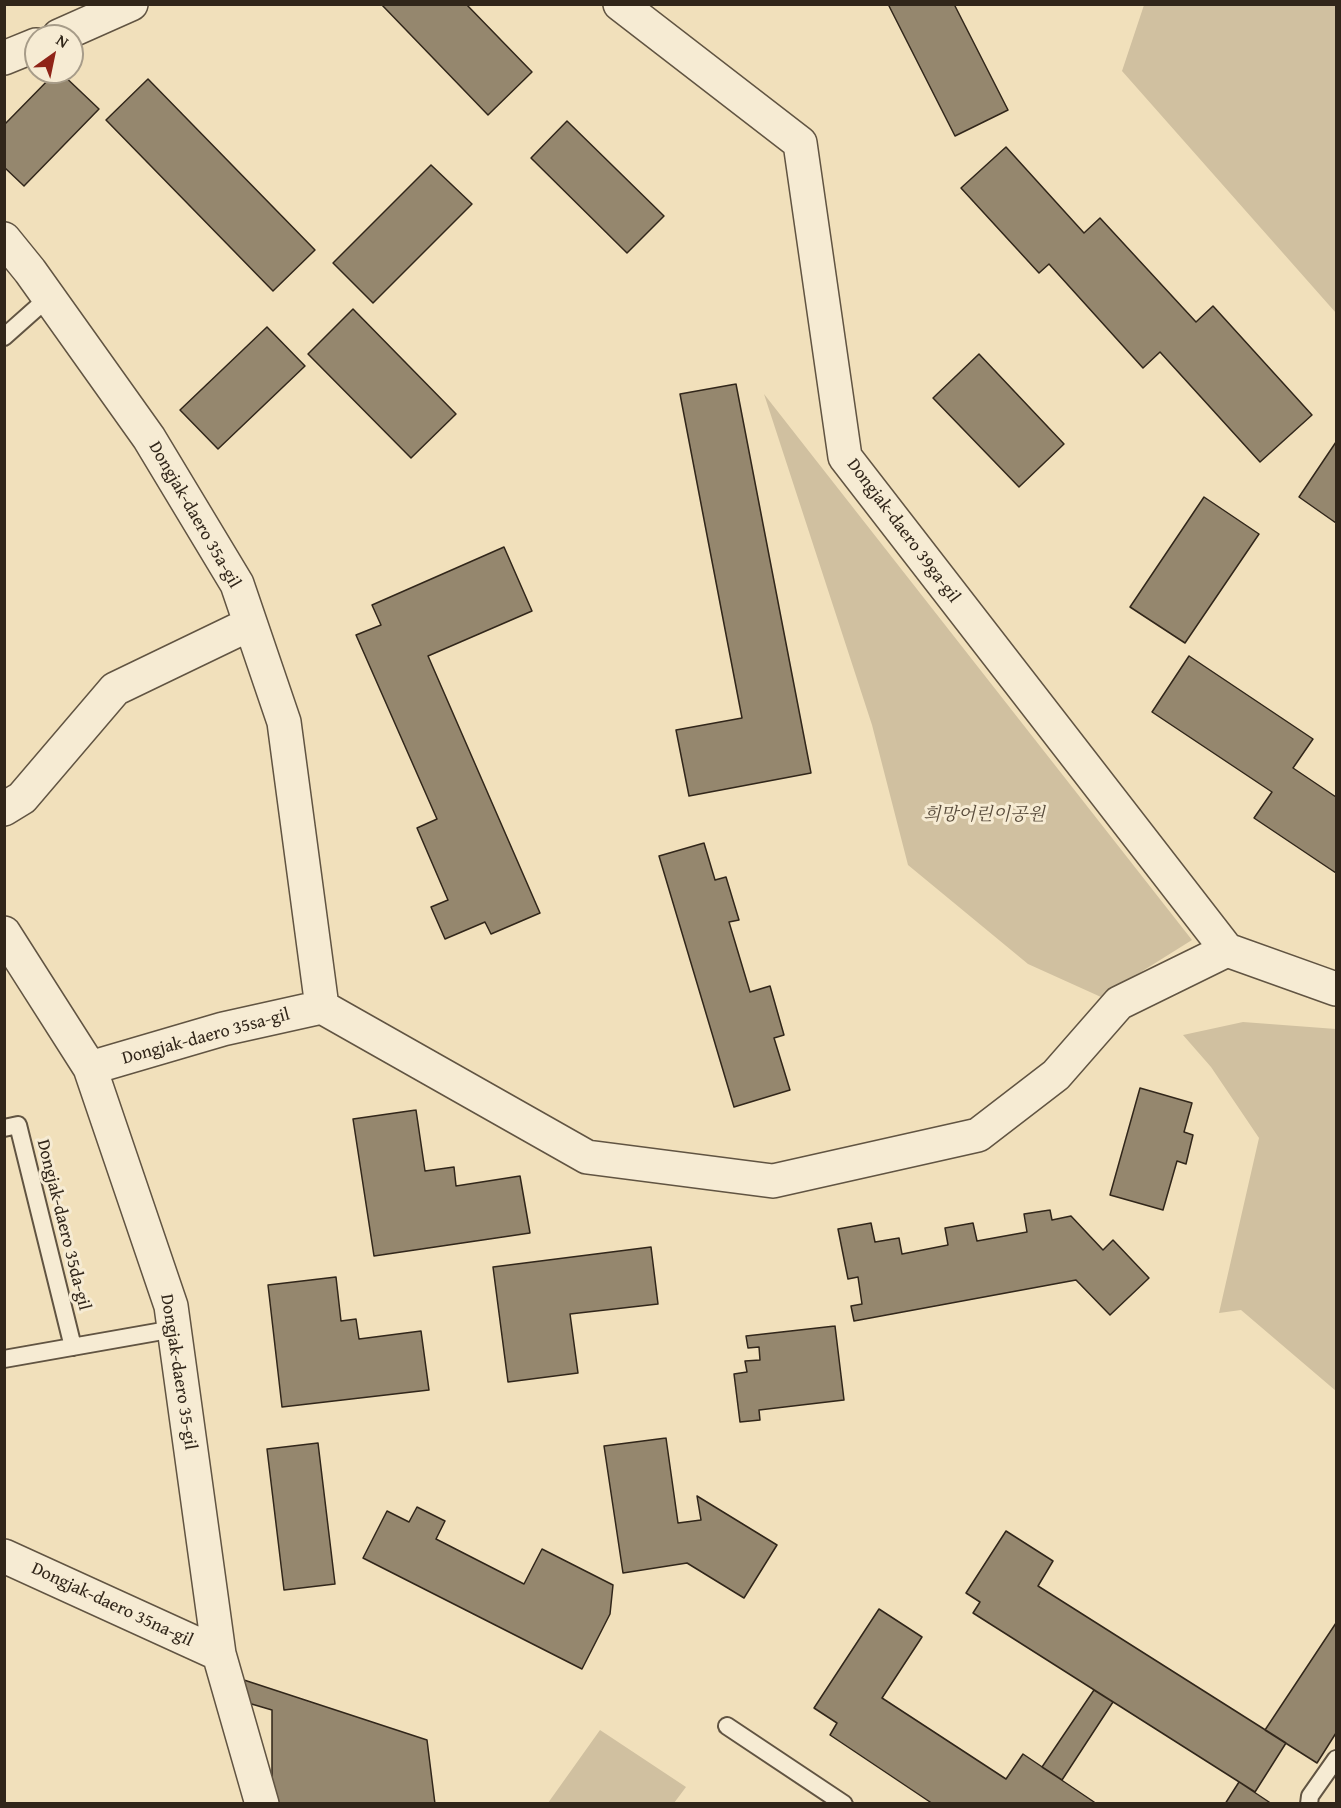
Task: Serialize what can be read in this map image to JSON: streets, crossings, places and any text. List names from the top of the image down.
{
  "streets": {
    "street": [
      "Dongjak-daero 35a-gil",
      "Dongjak-daero 39ga-gil",
      "Dongjak-daero 35sa-gil",
      "Dongjak-daero 35-gil",
      "Dongjak-daero 35na-gil"
    ],
    "lane": ["Dongjak-daero 35da-gil"]
  },
  "crossings": [
    ["Dongjak-daero 35a-gil", "Dongjak-daero 35sa-gil"],
    ["Dongjak-daero 35sa-gil", "Dongjak-daero 35-gil"],
    ["Dongjak-daero 35-gil", "Dongjak-daero 35na-gil"]
  ],
  "parks": ["희망어린이공원"],
  "north": "top right"
}
